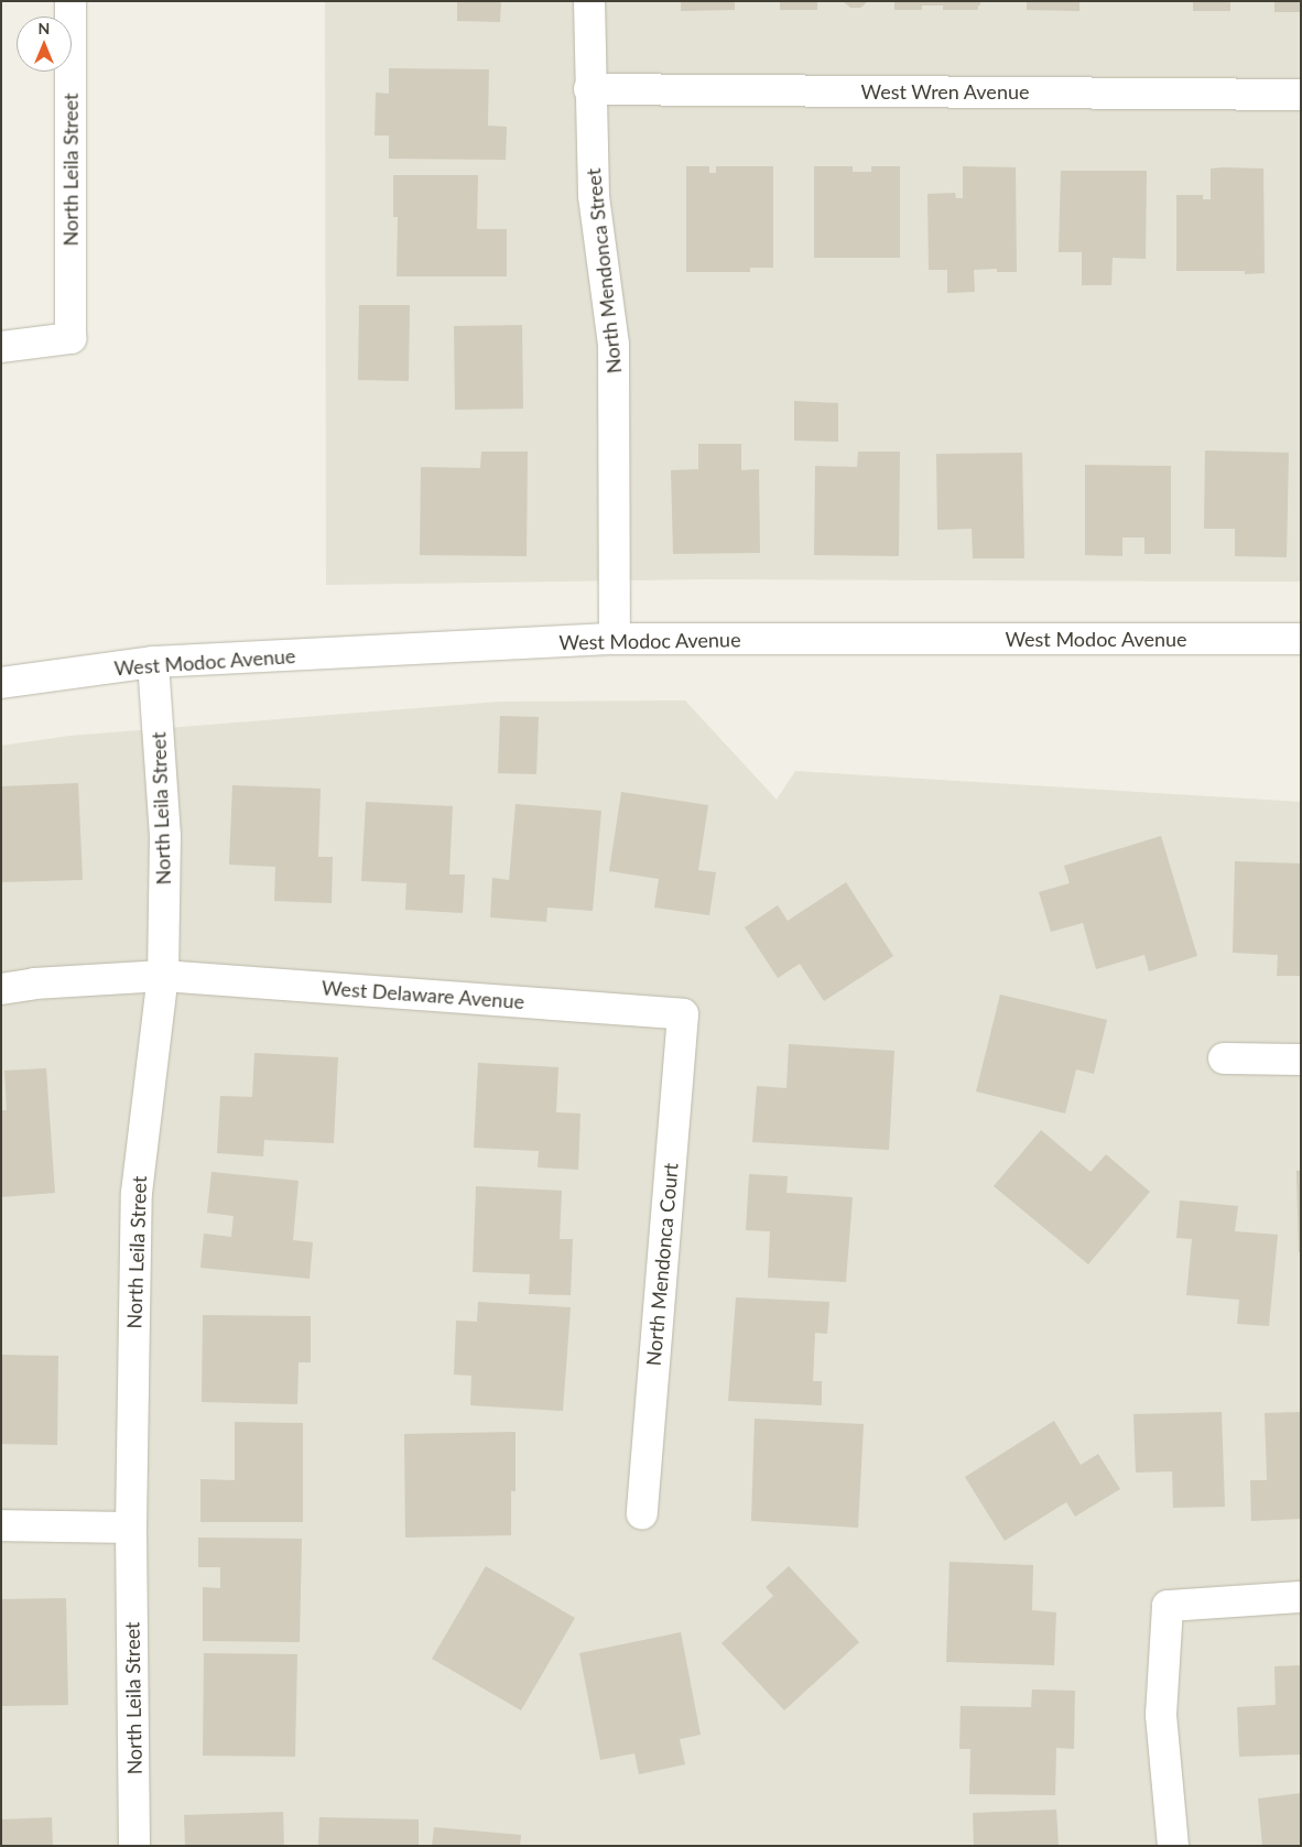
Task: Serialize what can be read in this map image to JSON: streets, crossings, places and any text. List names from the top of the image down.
{
  "streets": {
    "street": [
      "West Wren Avenue",
      "North Leila Street",
      "North Mendonca Street",
      "West Modoc Avenue",
      "West Delaware Avenue",
      "North Mendonca Court"
    ]
  },
  "crossings": [
    ["West Wren Avenue", "North Mendonca Street"],
    ["North Leila Street", "West Modoc Avenue"],
    ["North Leila Street", "West Delaware Avenue"],
    ["North Mendonca Street", "West Modoc Avenue"],
    ["West Delaware Avenue", "North Mendonca Court"]
  ],
  "north": "top"
}
